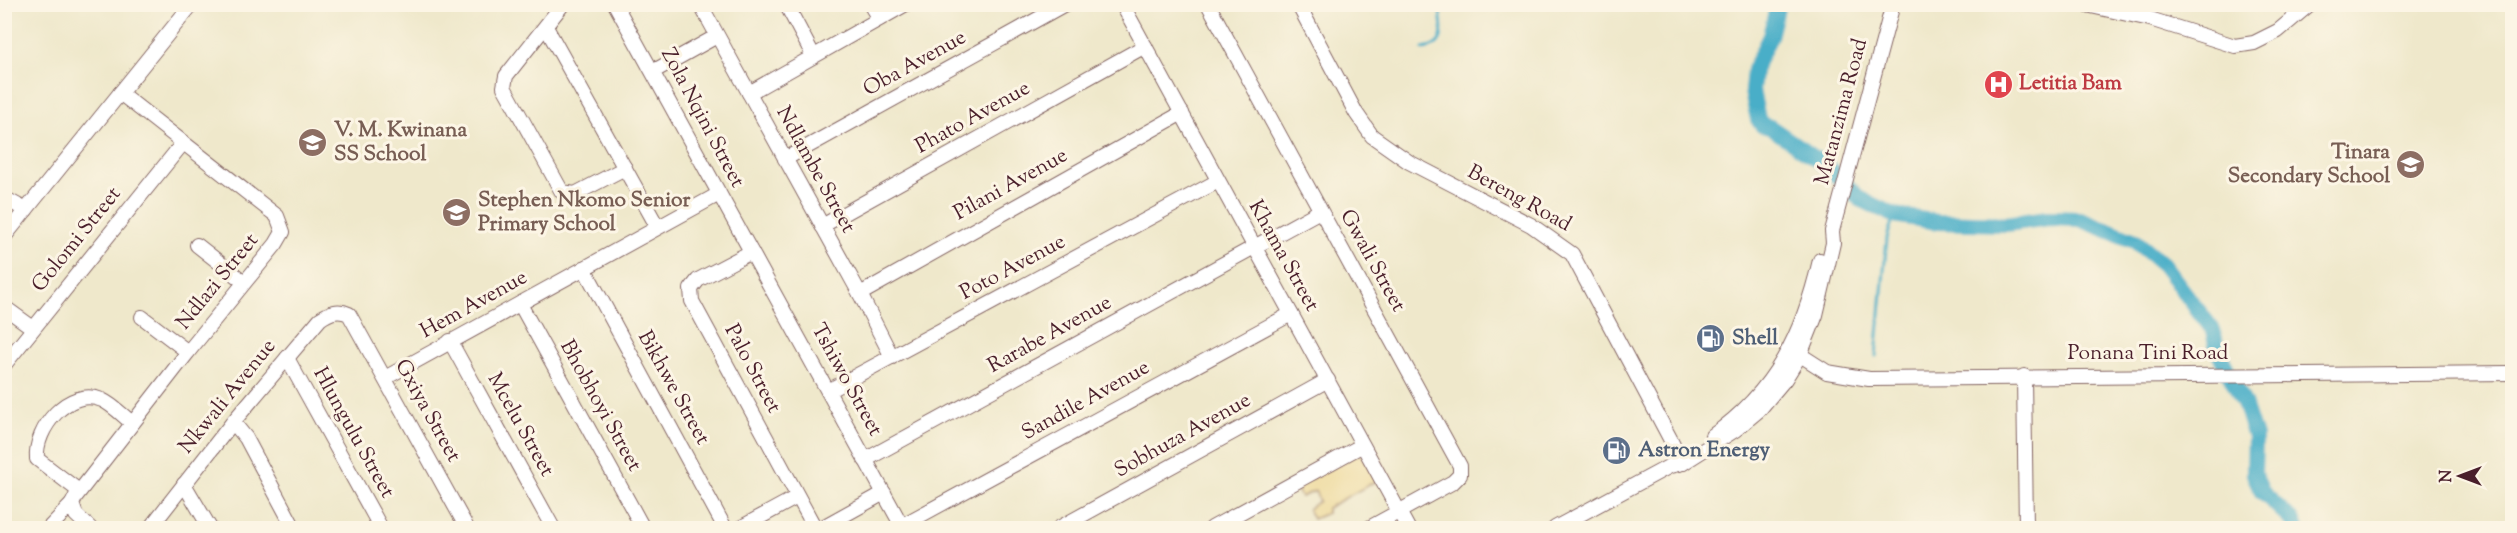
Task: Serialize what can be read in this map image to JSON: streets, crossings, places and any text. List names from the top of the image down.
{
  "streets": {
    "street": [
      "Oba Avenue",
      "Matanzima Road",
      "Zola Nqini Street",
      "Phato Avenue",
      "Ndlambe Street",
      "Pilani Avenue",
      "Bereng Road",
      "Golomi Street",
      "Khama Street",
      "Gwali Street",
      "Poto Avenue",
      "Ndlazi Street",
      "Hem Avenue",
      "Rarabe Avenue",
      "Ponana Tini Road",
      "Palo Street",
      "Tshiwo Street",
      "Bikhwe Street",
      "Nkwali Avenue",
      "Sandile Avenue",
      "Bhobhoyi Street",
      "Gxiya Street",
      "Mcelu Street",
      "Hlungulu Street",
      "Sobhuza Avenue"
    ]
  },
  "crossings": [
    ["Oba Avenue", "Ndlambe Street"],
    ["Matanzima Road", "Bereng Road"],
    ["Matanzima Road", "Ponana Tini Road"],
    ["Zola Nqini Street", "Hem Avenue"],
    ["Zola Nqini Street", "Palo Street"],
    ["Zola Nqini Street", "Tshiwo Street"],
    ["Phato Avenue", "Ndlambe Street"],
    ["Phato Avenue", "Khama Street"],
    ["Ndlambe Street", "Pilani Avenue"],
    ["Ndlambe Street", "Poto Avenue"],
    ["Pilani Avenue", "Khama Street"],
    ["Golomi Street", "Ndlazi Street"],
    ["Khama Street", "Gwali Street"],
    ["Khama Street", "Poto Avenue"],
    ["Khama Street", "Rarabe Avenue"],
    ["Khama Street", "Sandile Avenue"],
    ["Khama Street", "Sobhuza Avenue"],
    ["Gwali Street", "Rarabe Avenue"],
    ["Poto Avenue", "Tshiwo Street"],
    ["Hem Avenue", "Bikhwe Street"],
    ["Hem Avenue", "Bhobhoyi Street"],
    ["Hem Avenue", "Gxiya Street"],
    ["Hem Avenue", "Mcelu Street"],
    ["Rarabe Avenue", "Tshiwo Street"],
    ["Palo Street", "Tshiwo Street"],
    ["Tshiwo Street", "Sandile Avenue"],
    ["Nkwali Avenue", "Gxiya Street"],
    ["Nkwali Avenue", "Hlungulu Street"]
  ],
  "places": {
    "hospital": ["Letitia Bam"],
    "school or university": ["V. M. Kwinana SS School", "Tinara Secondary School", "Stephen Nkomo Senior Primary School"],
    "fuel station": ["Shell", "Astron Energy"]
  },
  "north": "left"
}
